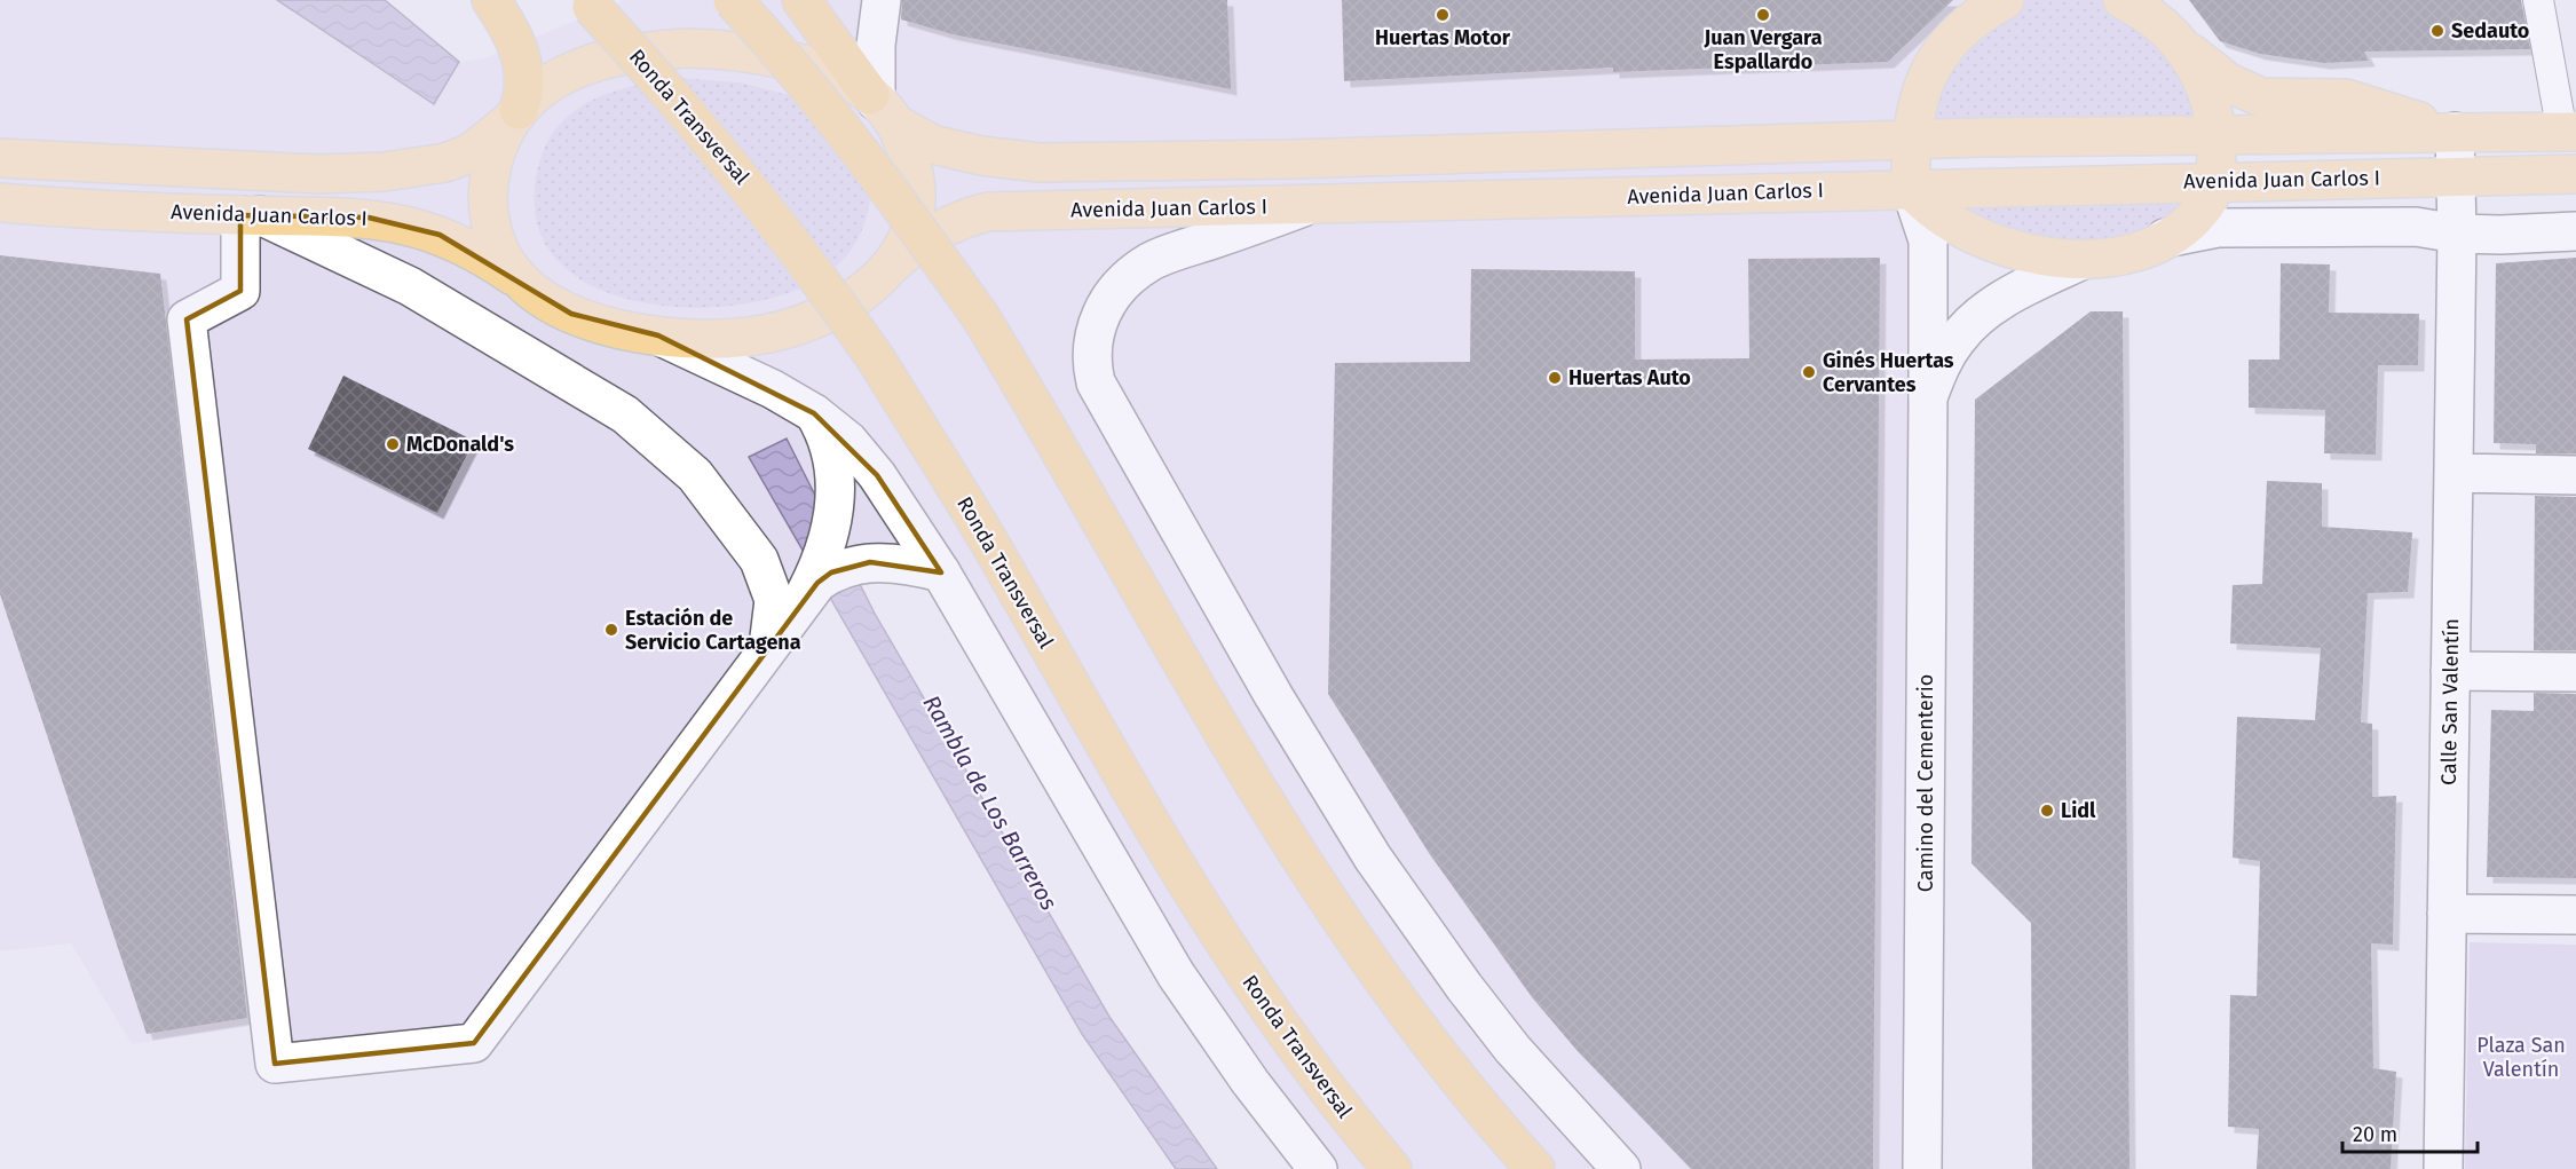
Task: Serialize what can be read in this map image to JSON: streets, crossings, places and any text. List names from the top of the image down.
{
  "streets": {
    "highway": ["Ronda Transversal"],
    "main road": ["Avenida Juan Carlos I"],
    "street": ["Calle San Valentín", "Camino del Cementerio"]
  },
  "crossings": [
    ["Avenida Juan Carlos I", "Calle San Valentín"],
    ["Avenida Juan Carlos I", "Camino del Cementerio"]
  ],
  "water": ["Rambla de Los Barreros"],
  "parks": ["Plaza San Valentín"],
  "places": [
    "Huertas Motor",
    "Juan Vergara Espallardo",
    "Sedauto",
    "Ginés Huertas Cervantes",
    "Huertas Auto",
    "McDonald's",
    "Estación de Servicio Cartagena",
    "Lidl"
  ],
  "scale_bar": "20 m"
}
